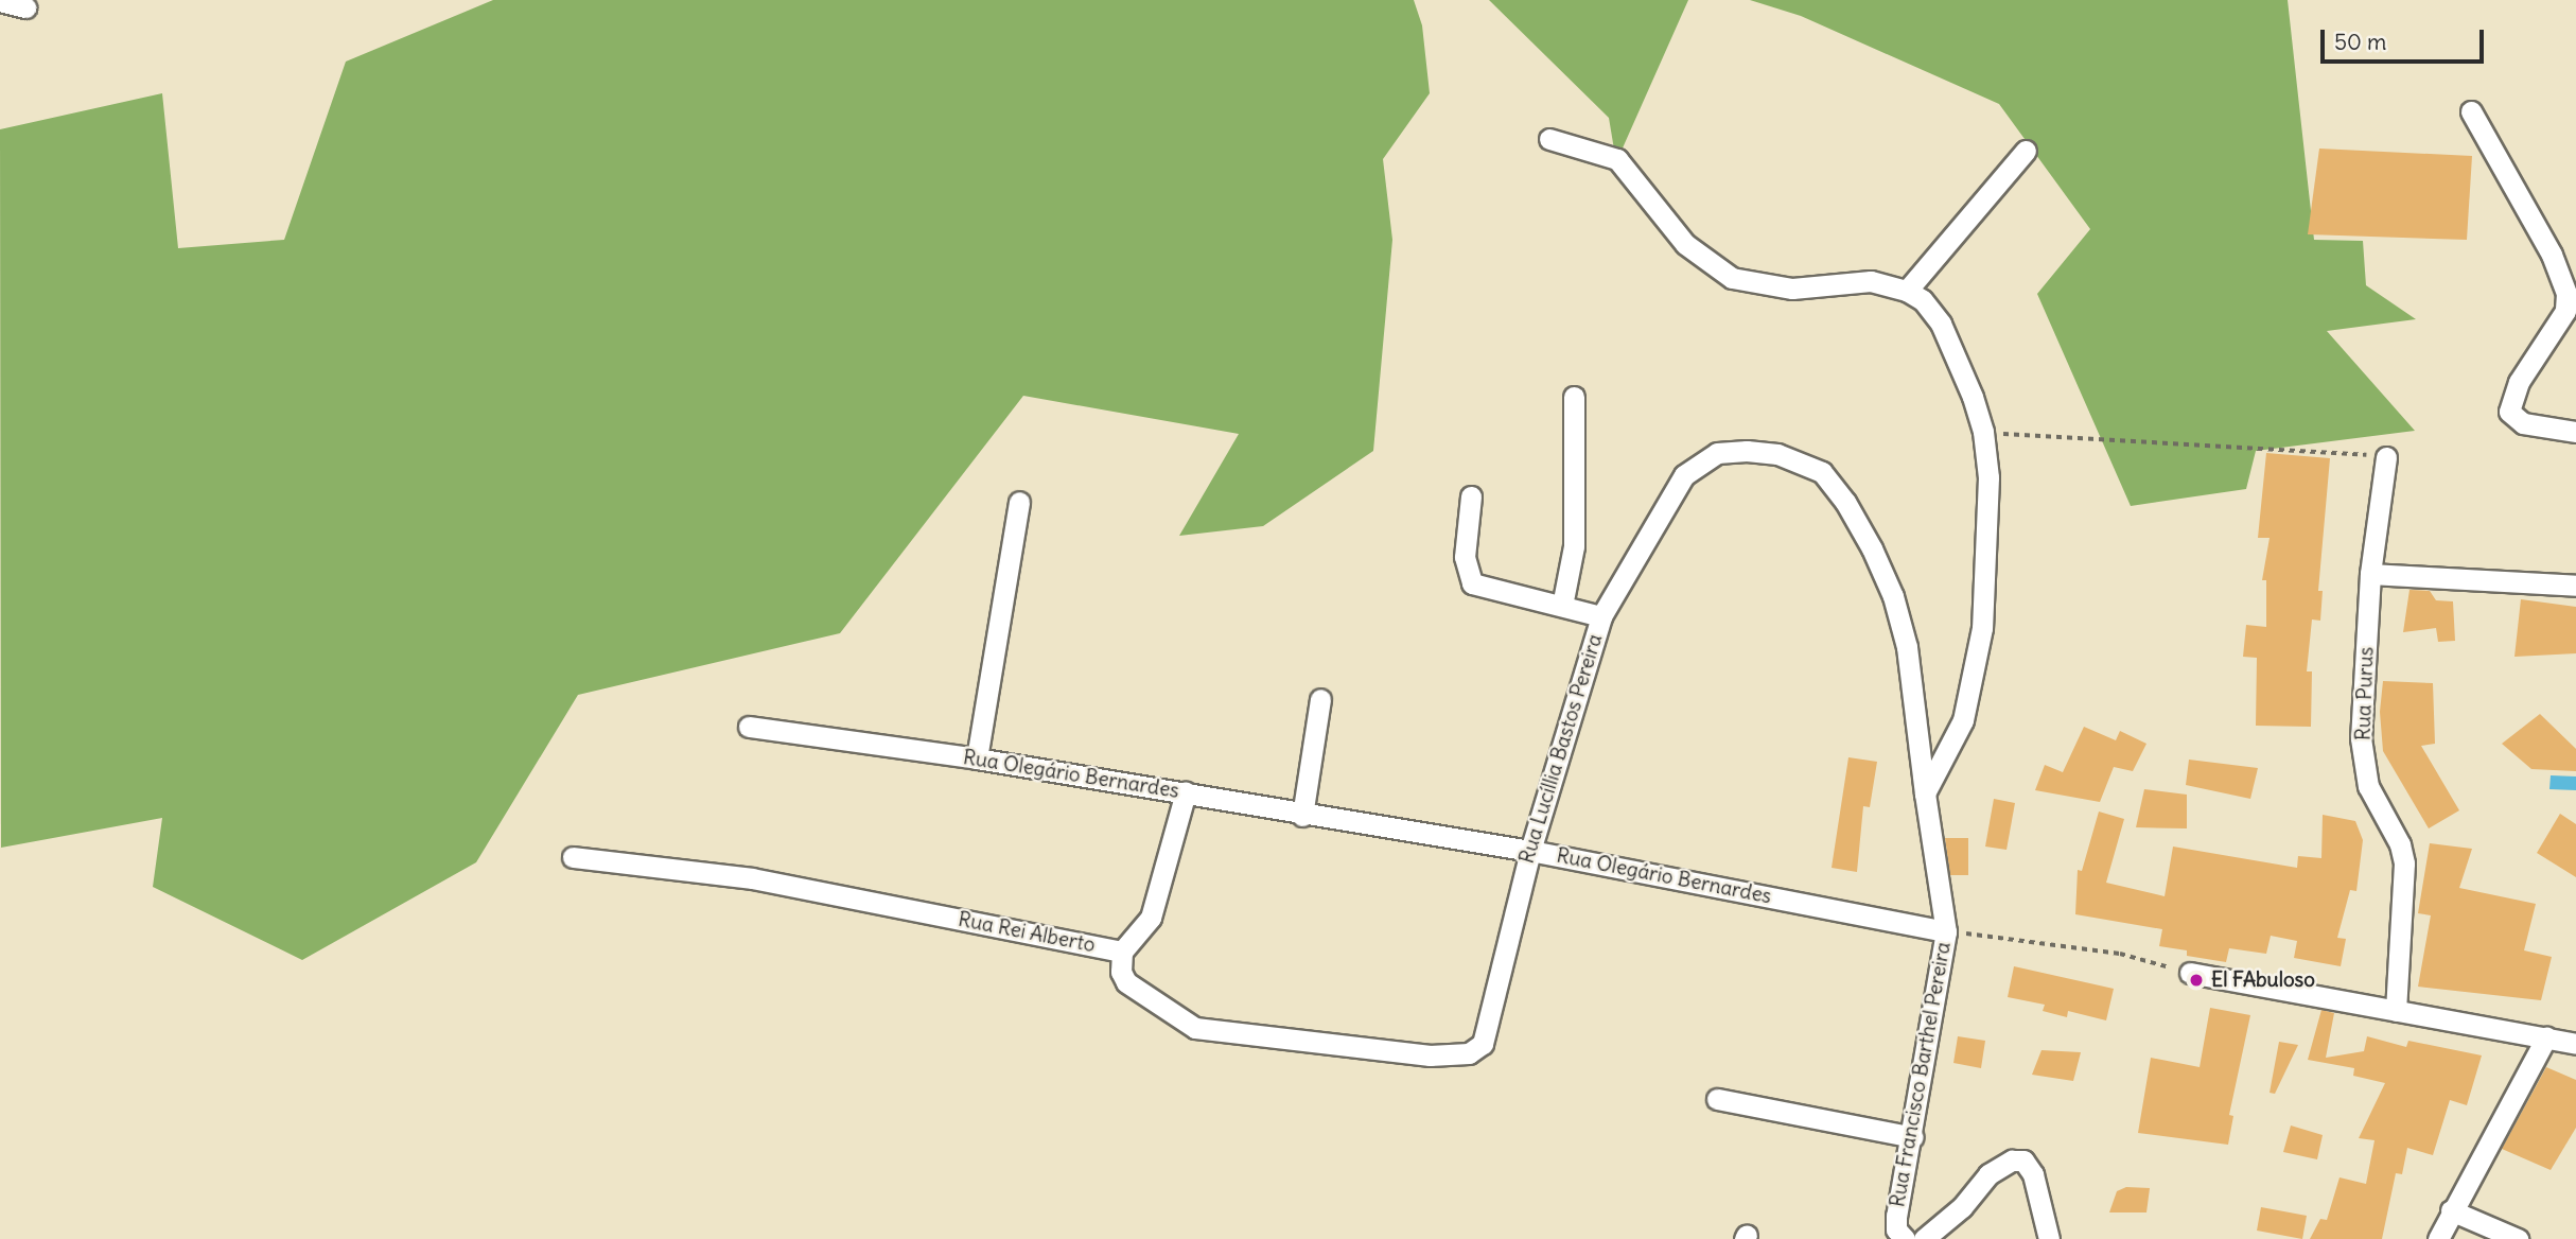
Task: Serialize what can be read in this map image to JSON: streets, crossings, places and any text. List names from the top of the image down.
{
  "streets": {
    "street": [
      "Rua Purus",
      "Rua Lucíllia Bastos Pereira",
      "Rua Olegário Bernardes",
      "Rua Rei Alberto",
      "Rua Francisco Barthel Pereira"
    ]
  },
  "crossings": [
    ["Rua Lucíllia Bastos Pereira", "Rua Olegário Bernardes"],
    ["Rua Lucíllia Bastos Pereira", "Rua Rei Alberto"],
    ["Rua Lucíllia Bastos Pereira", "Rua Francisco Barthel Pereira"],
    ["Rua Olegário Bernardes", "Rua Francisco Barthel Pereira"]
  ],
  "places": ["El FAbuloso"],
  "scale_bar": "50 m"
}
